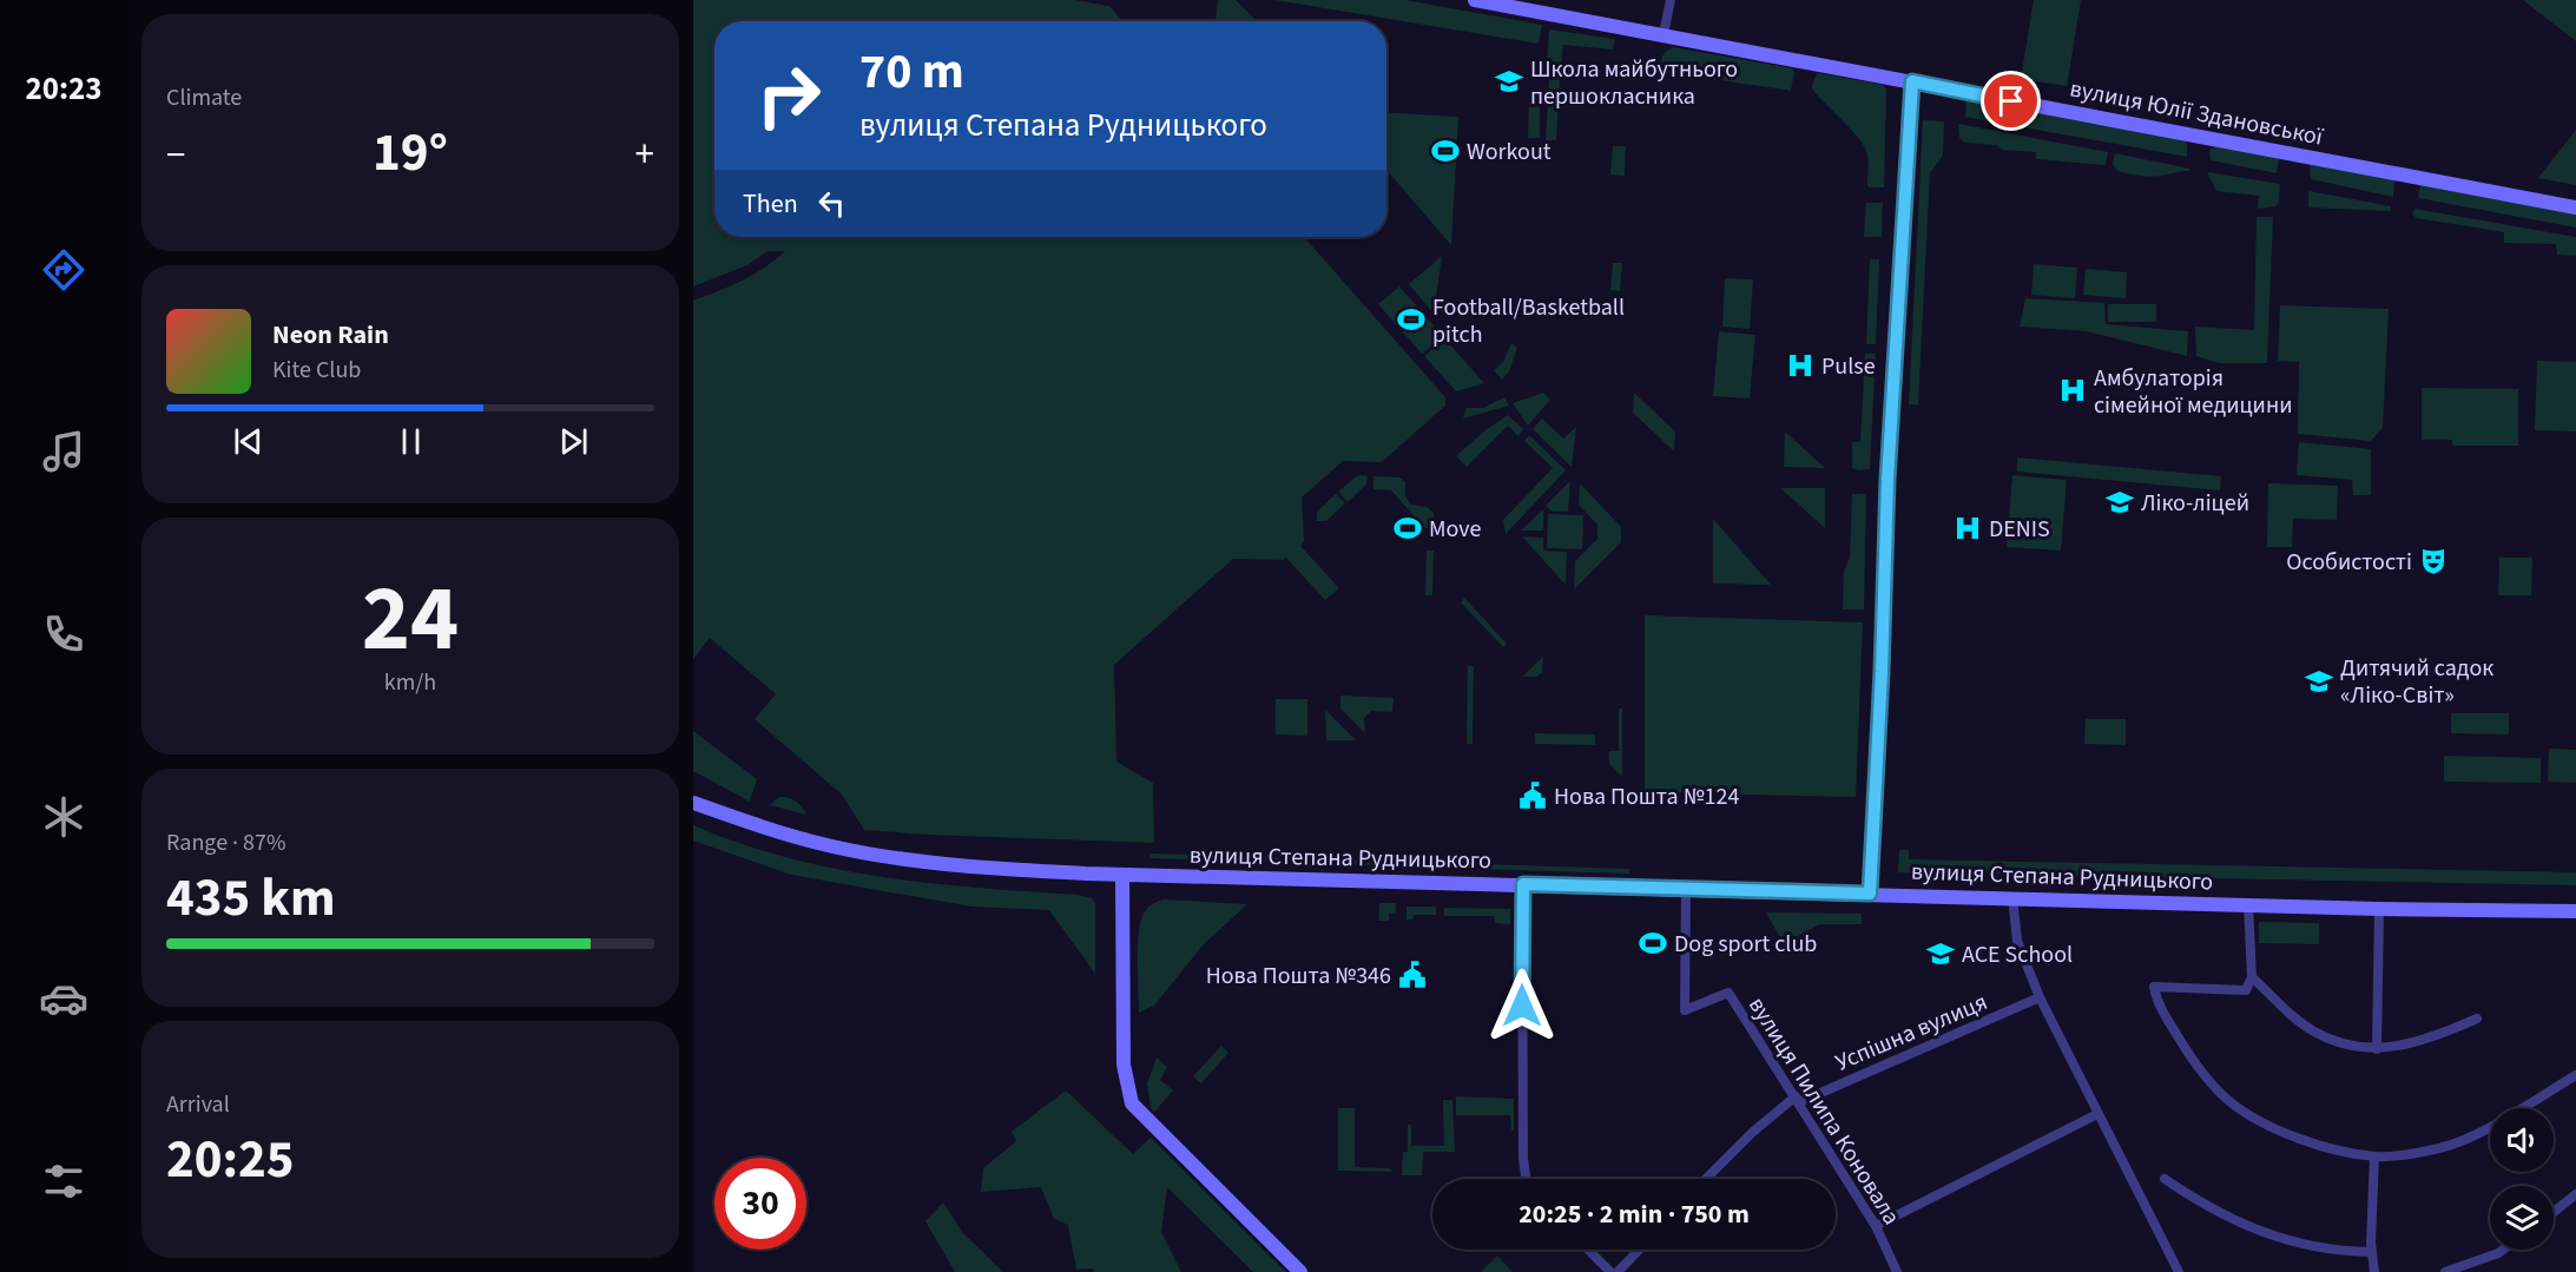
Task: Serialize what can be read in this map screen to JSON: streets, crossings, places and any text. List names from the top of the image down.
{
  "streets": {
    "main road": ["вулиця Юлії Здановської", "вулиця Степана Рудницького"],
    "street": ["Успішна вулиця", "вулиця Пилипа Коновала"]
  },
  "crossings": [
    ["вулиця Степана Рудницького", "вулиця Пилипа Коновала"],
    ["Успішна вулиця", "вулиця Пилипа Коновала"]
  ],
  "places": {
    "school or university": [
      "Школа майбутнього першокласника",
      "Ліко-ліцей",
      "Дитячий садок «Ліко-Світ»",
      "ACE School"
    ],
    "sports": [
      "Workout",
      "Football/Basketball pitch",
      "Move",
      "Dog sport club"
    ],
    "hospital": ["Pulse", "Амбулаторія сімейної медицини", "DENIS"],
    "theatre": ["Особистості"],
    "public building": ["Нова Пошта №124", "Нова Пошта №346"]
  },
  "page": {
    "tabs": "20:23",
    "tile": [
      "Climate",
      ["24", "km/h"],
      ["Range · 87%", "435 km"],
      ["Arrival", "20:25"]
    ],
    "turn": ["70 m", "вулиця Степана Рудницького"],
    "heat": ["−", "19°", "+"],
    "then": "Then",
    "song": ["Neon Rain", "Kite Club"],
    "limit": "30",
    "trip": "20:25 · 2 min · 750 m"
  }
}
